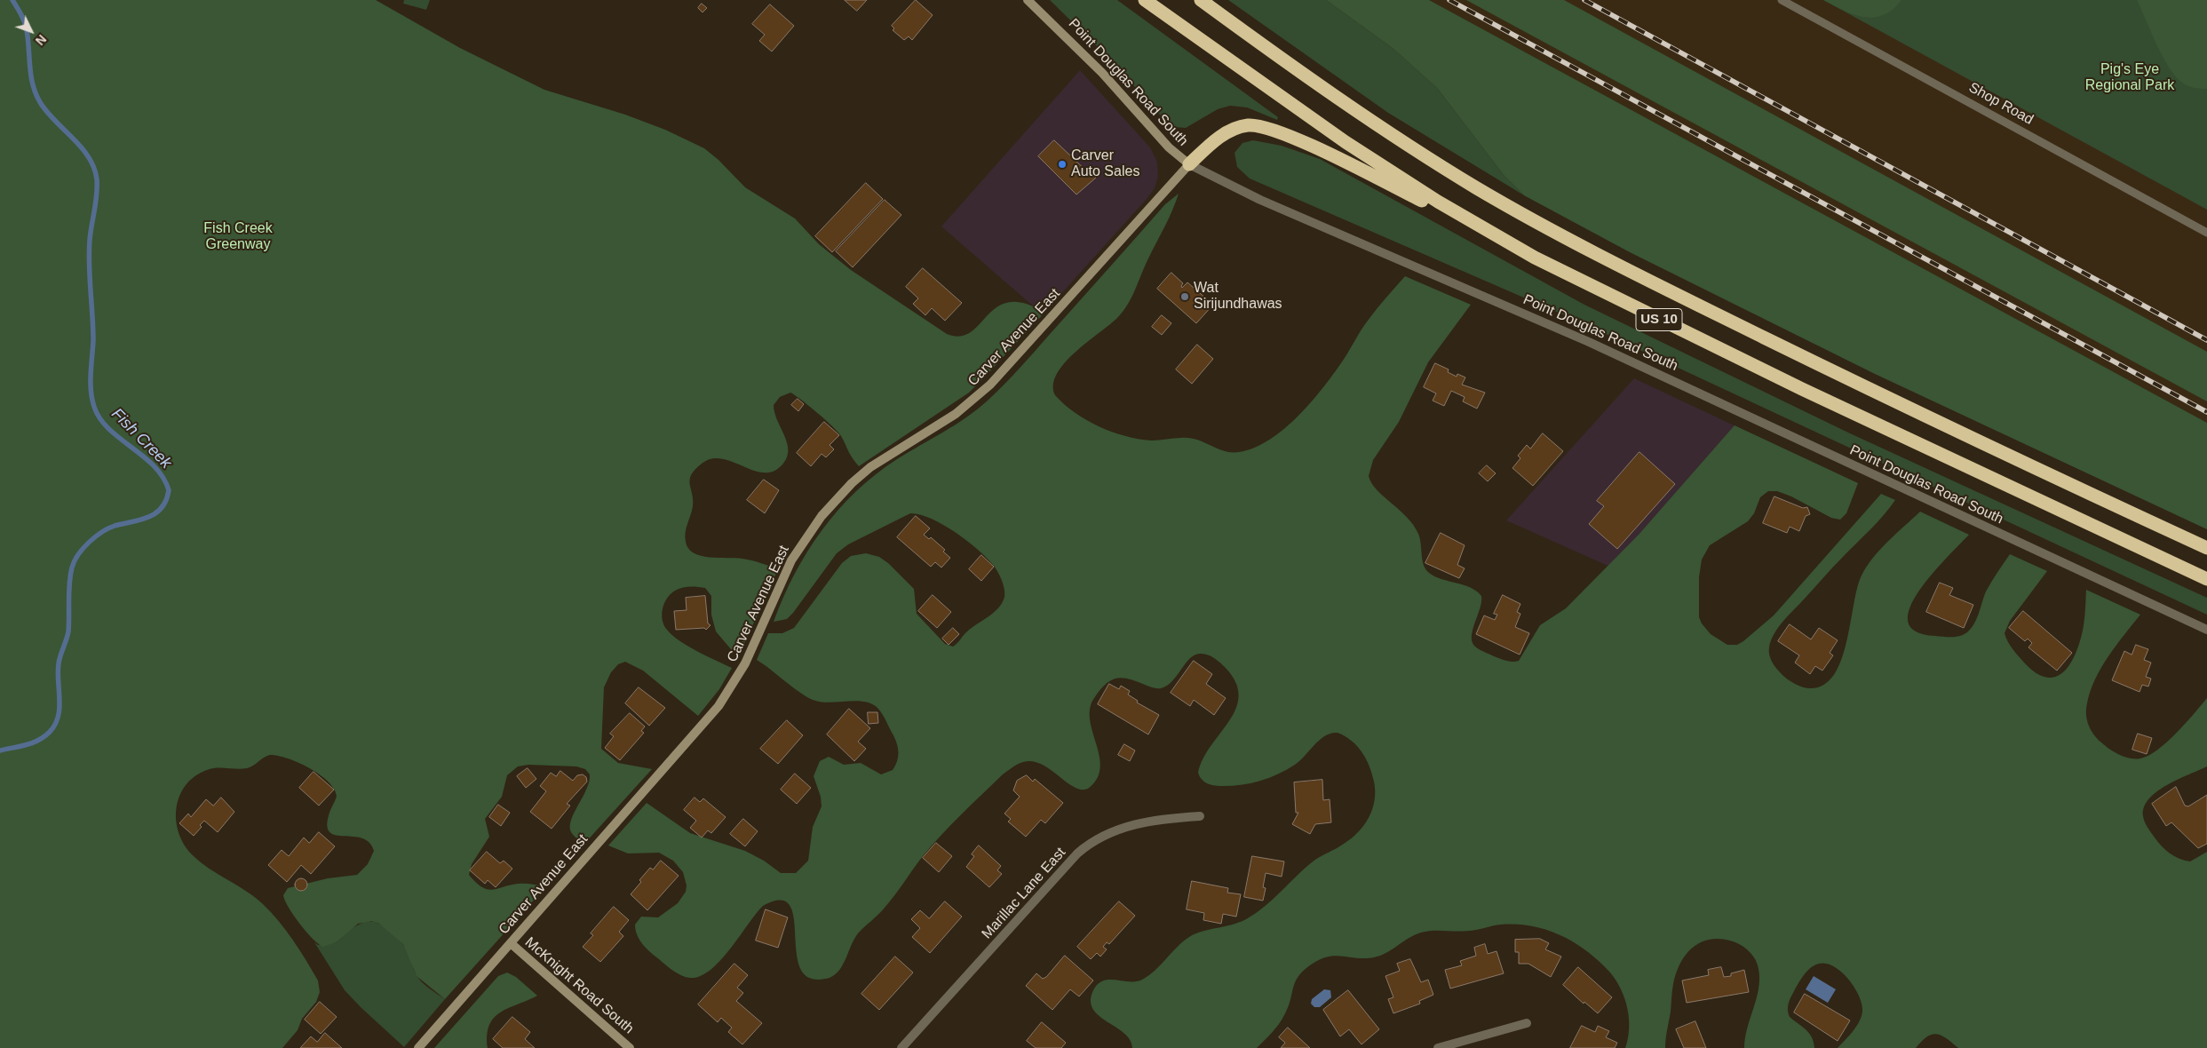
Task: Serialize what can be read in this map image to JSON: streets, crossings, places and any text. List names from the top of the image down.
{
  "streets": {
    "highway": ["US 10"],
    "street": [
      "Point Douglas Road South",
      "Carver Avenue East",
      "Marillac Lane East",
      "McKnight Road South"
    ],
    "lane": ["Shop Road"]
  },
  "crossings": [
    ["Point Douglas Road South", "Carver Avenue East"],
    ["Carver Avenue East", "McKnight Road South"]
  ],
  "water": ["Fish Creek"],
  "parks": ["Pig's Eye Regional Park", "Fish Creek Greenway"],
  "places": ["Carver Auto Sales", "Wat Sirijundhawas"],
  "north": "bottom right"
}
